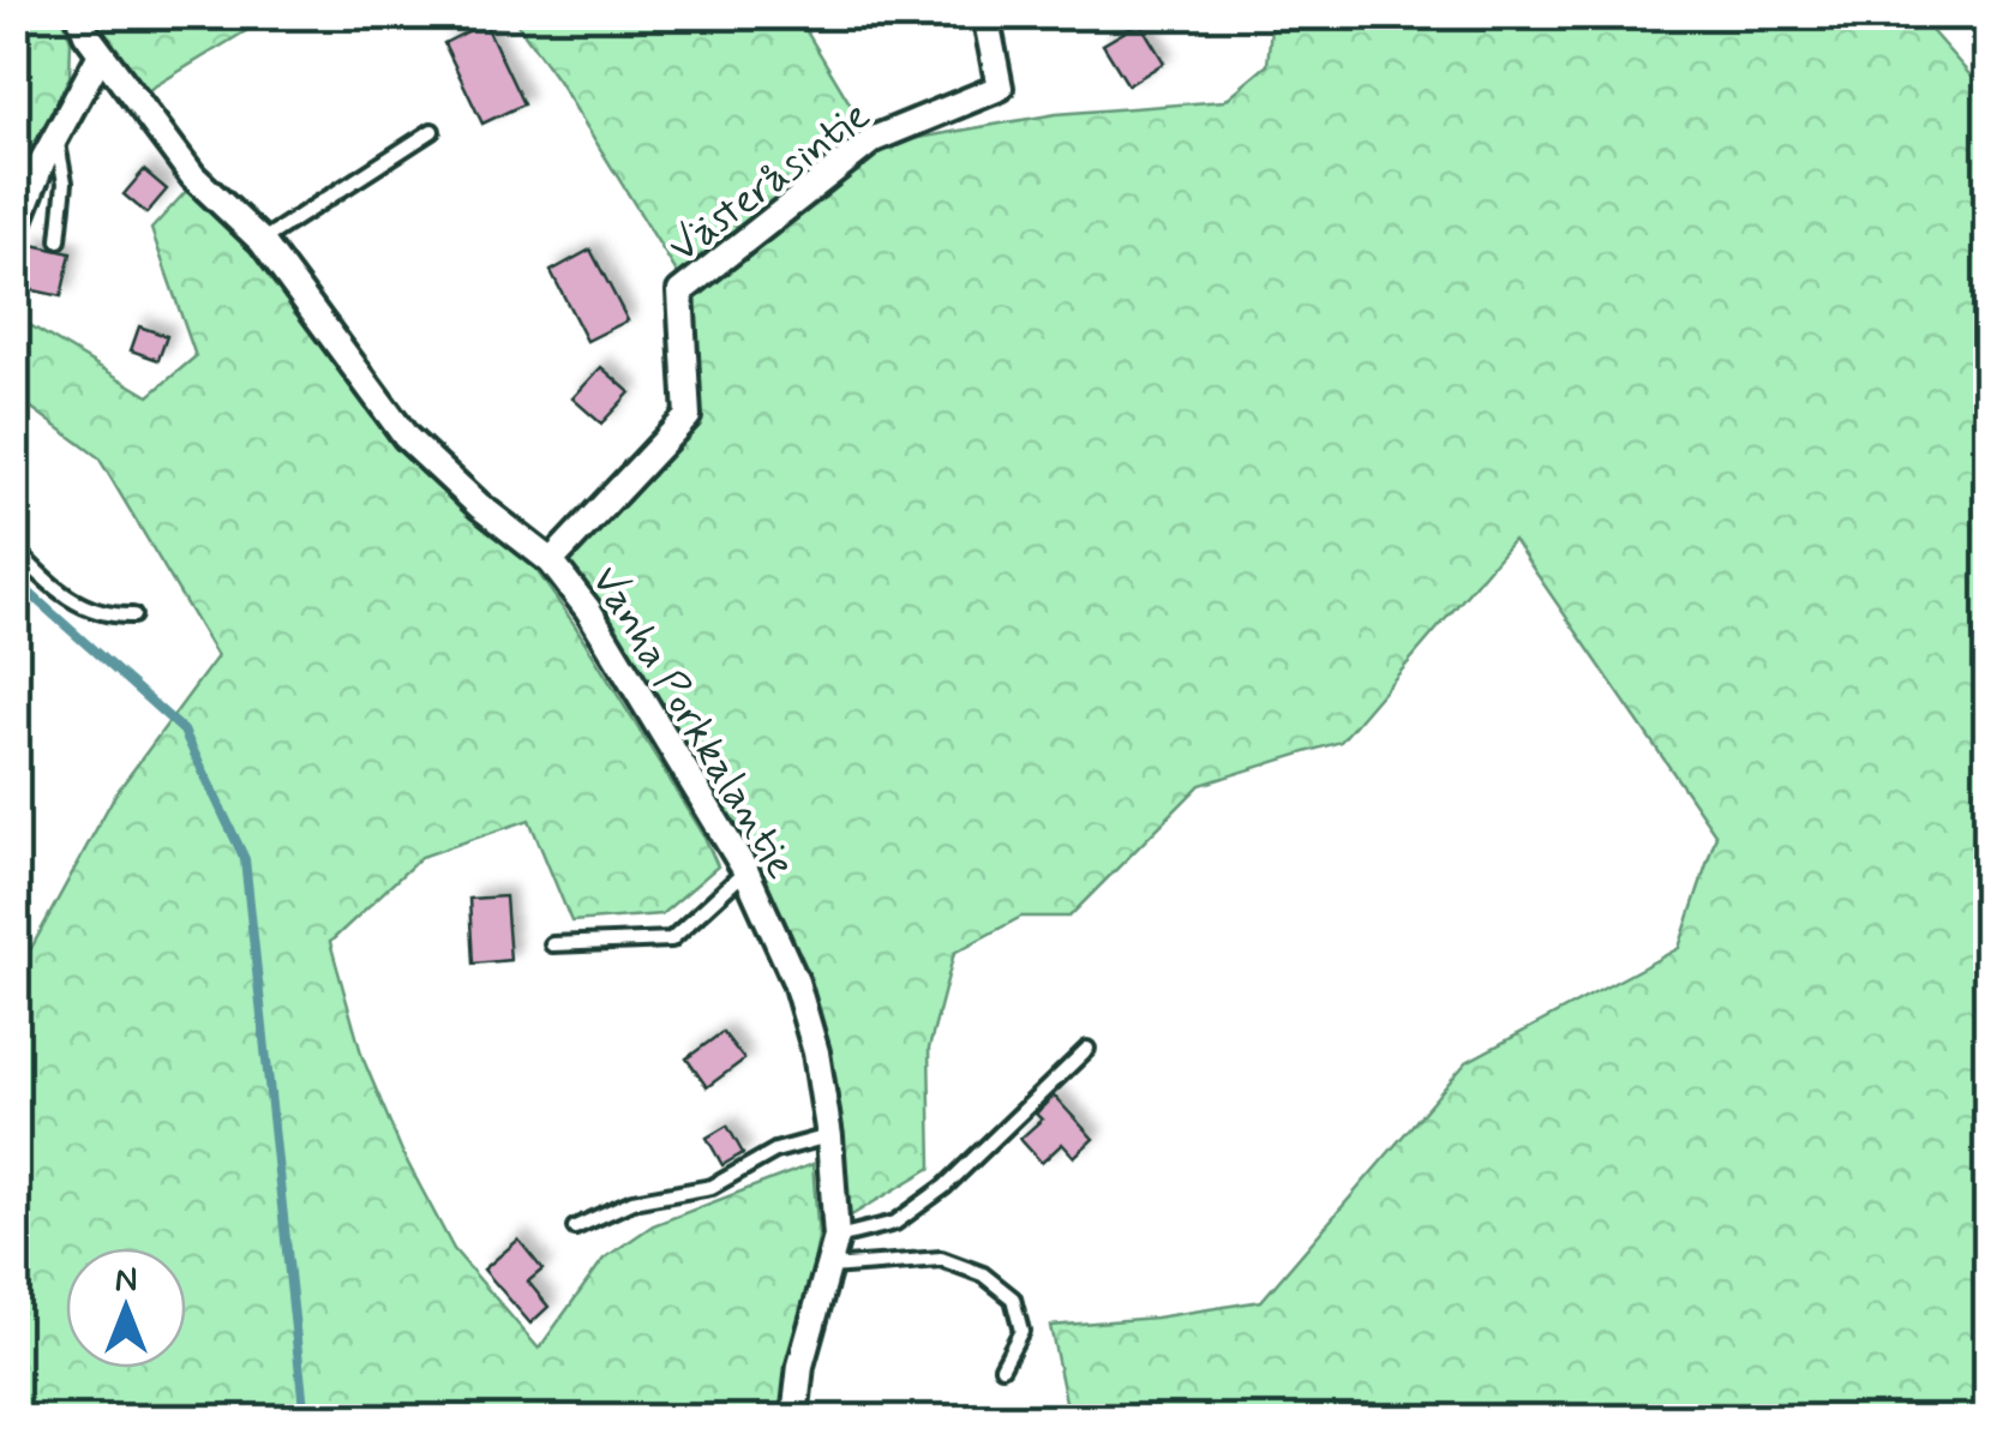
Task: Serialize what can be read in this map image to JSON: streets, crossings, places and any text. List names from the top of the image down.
{
  "streets": {
    "street": ["Västeråsintie", "Vanha Porkkalantie"]
  },
  "crossings": [
    ["Västeråsintie", "Vanha Porkkalantie"]
  ],
  "north": "top"
}
